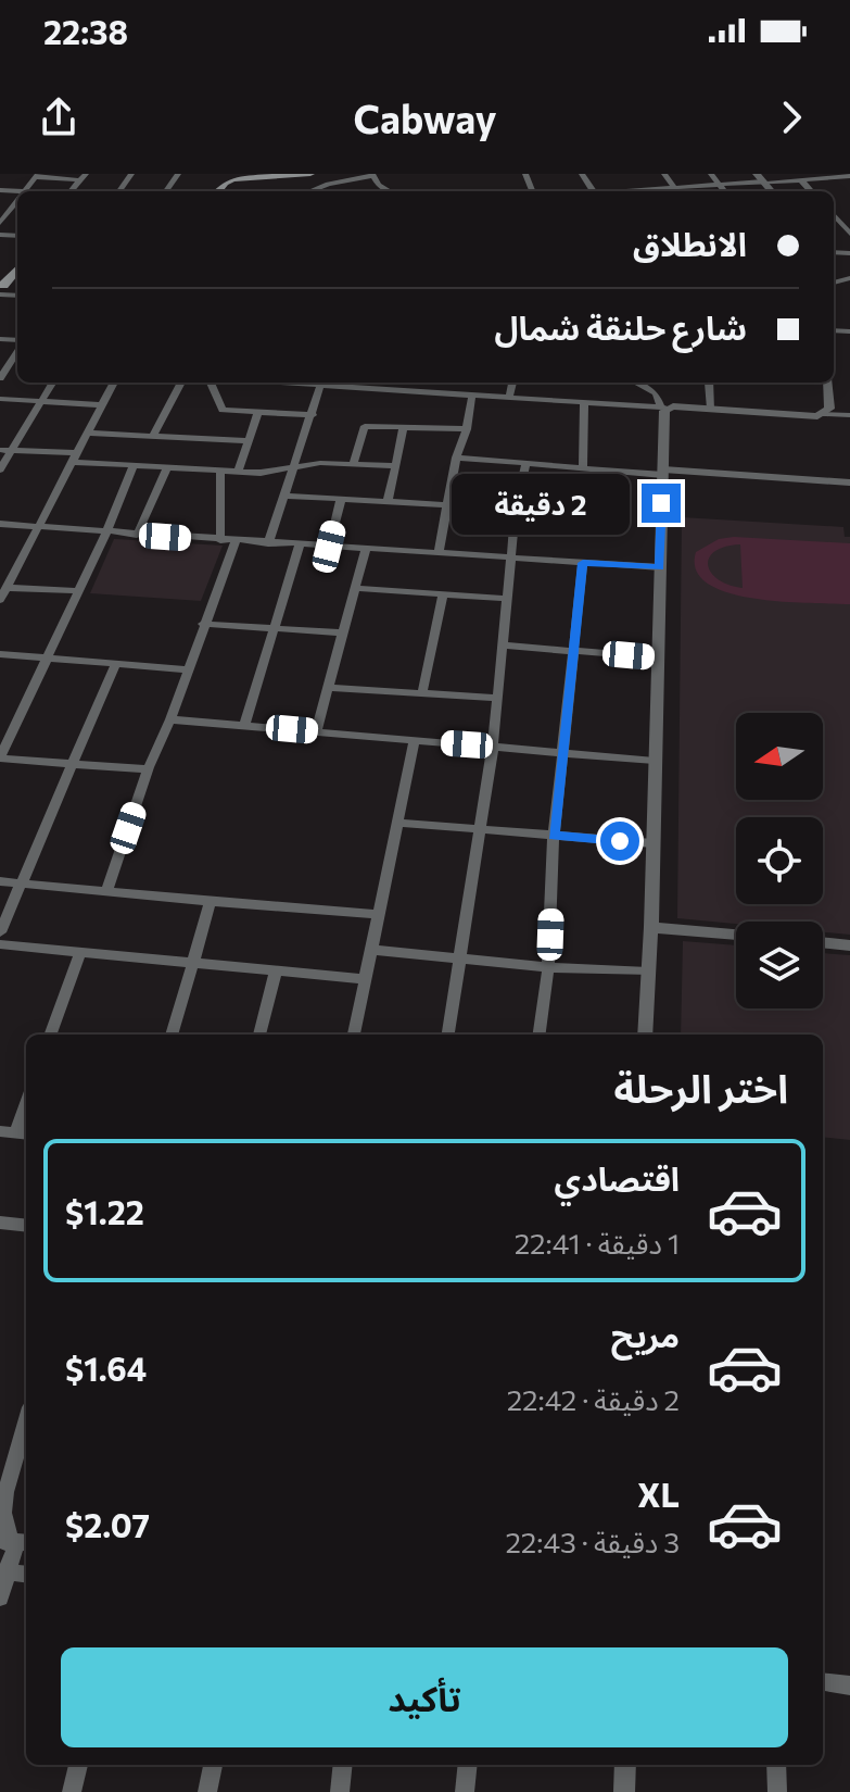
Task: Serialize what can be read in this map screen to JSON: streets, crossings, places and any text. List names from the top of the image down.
{
  "north": "left",
  "page": {
    "status": "22:38",
    "header": "Cabway",
    "banner": ["الانطلاق", "شارع حلنقة شمال"],
    "bubble": "2 دقيقة",
    "heading": "اختر الرحلة",
    "list": [
      {
        "name": "اقتصادي",
        "note": "1 دقيقة · 22:41",
        "value": "$1.22"
      },
      {
        "name": "مريح",
        "note": "2 دقيقة · 22:42",
        "value": "$1.64"
      },
      {
        "name": "XL",
        "note": "3 دقيقة · 22:43",
        "value": "$2.07"
      }
    ],
    "buttons": "تأكيد"
  }
}
